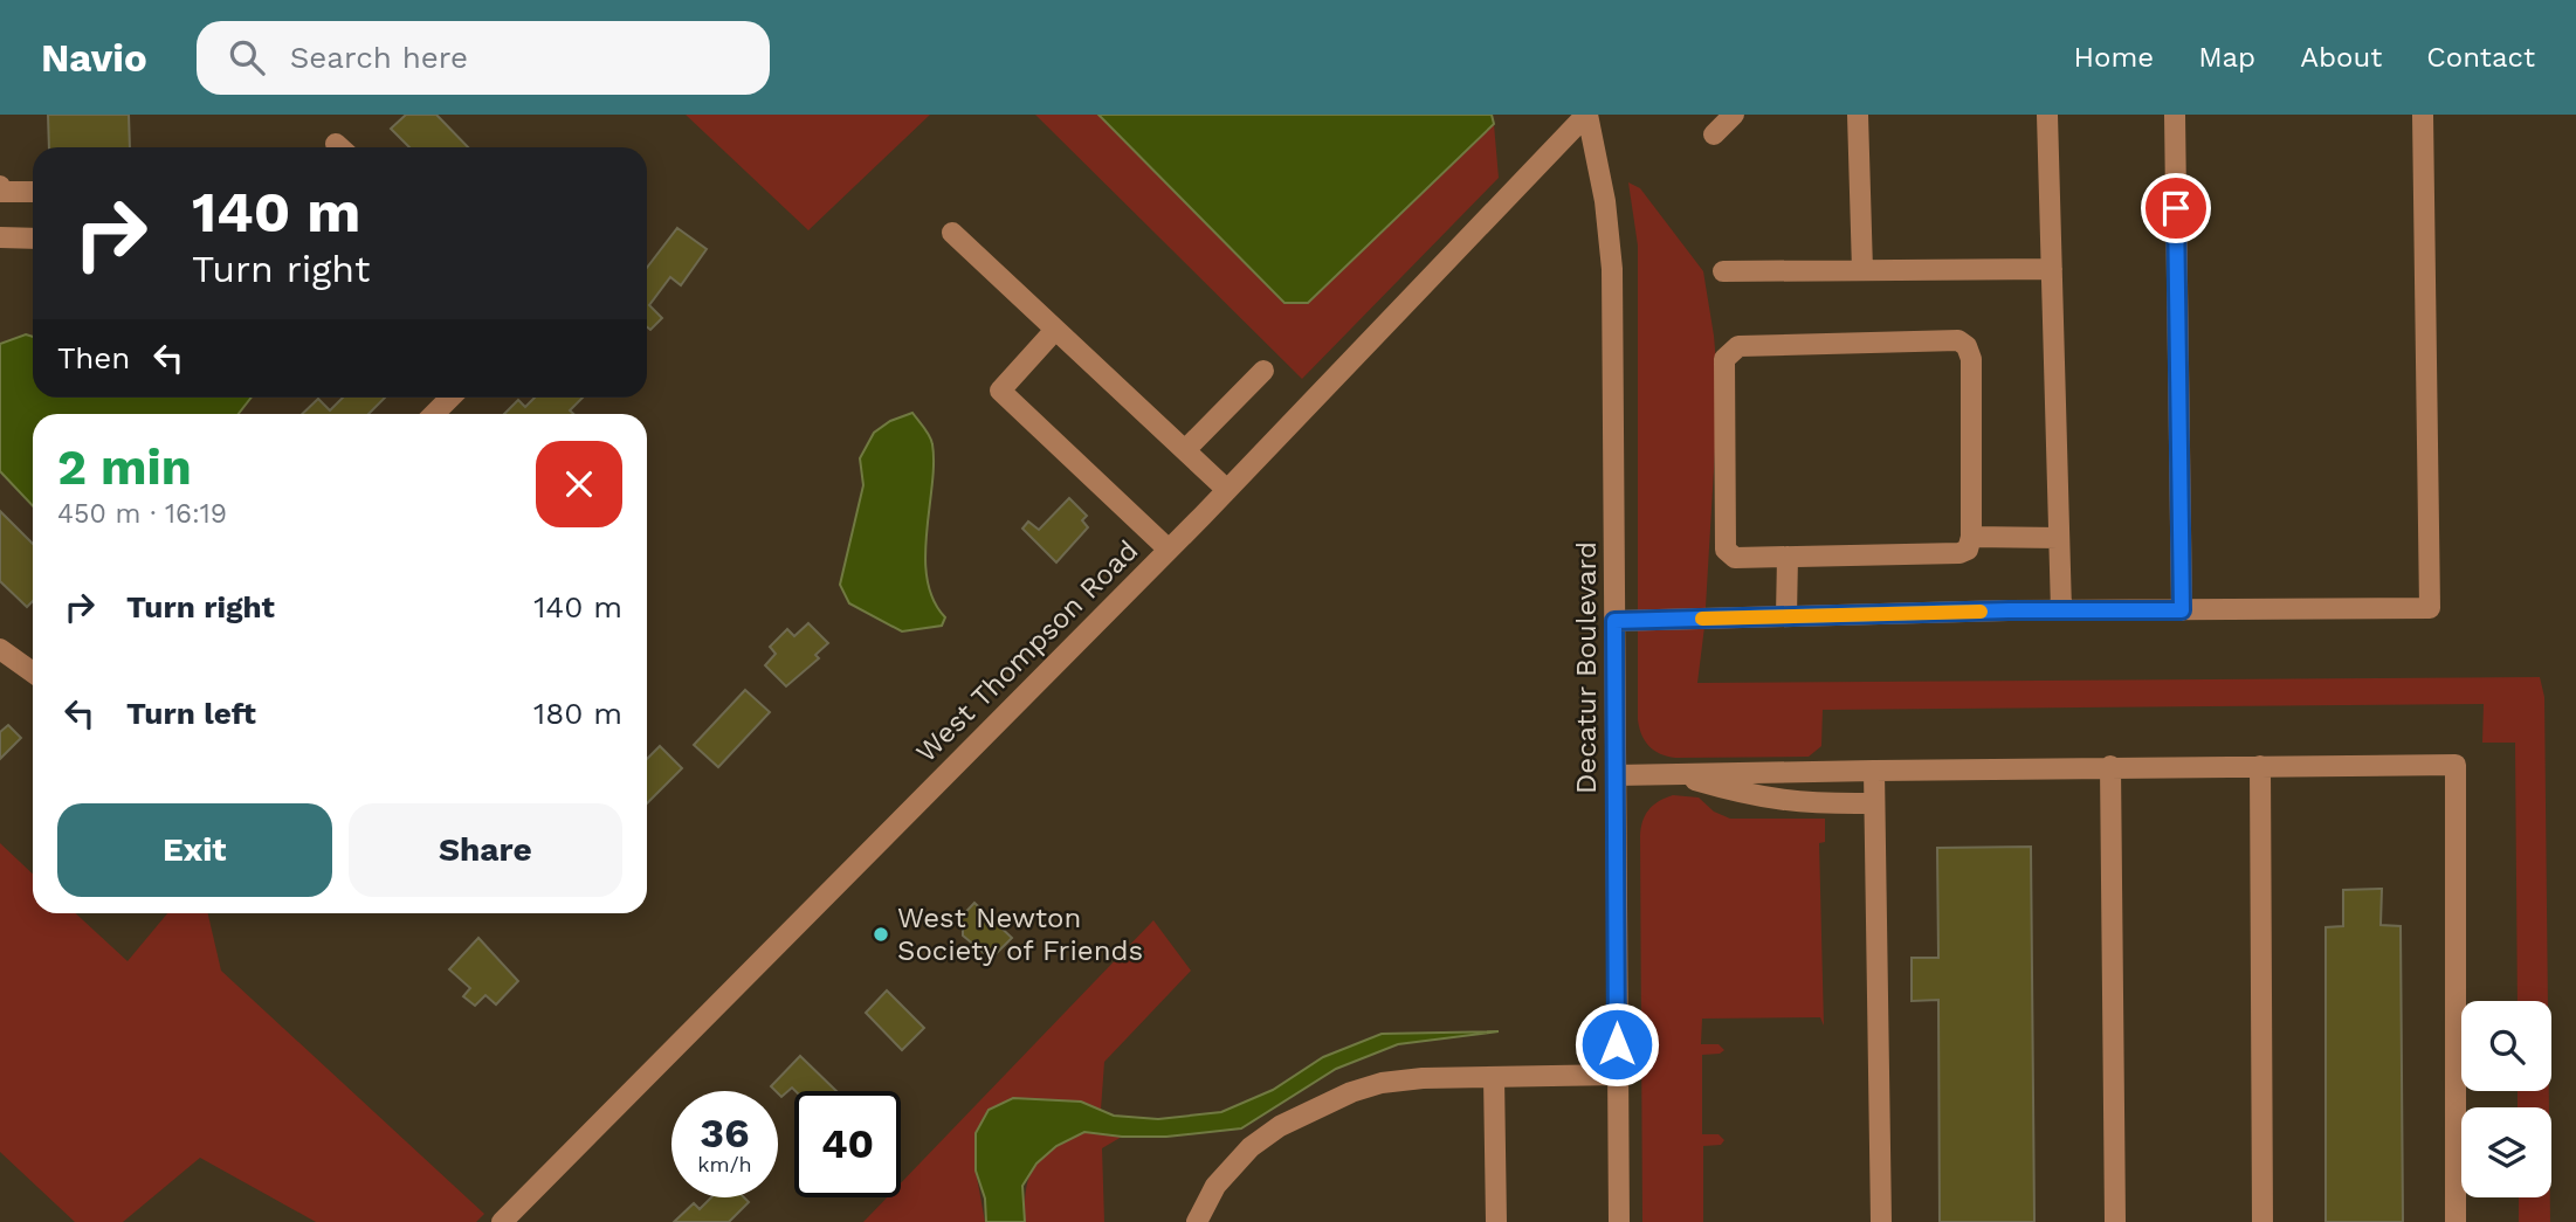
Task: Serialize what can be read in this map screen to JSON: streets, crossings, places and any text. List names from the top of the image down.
{
  "streets": {
    "street": ["West Thompson Road", "Decatur Boulevard"]
  },
  "crossings": [
    ["West Thompson Road", "Decatur Boulevard"]
  ],
  "places": ["West Newton Society of Friends"],
  "page": {
    "header": "Navio",
    "search": "Search here",
    "nav": [
      "Home",
      "Map",
      "About",
      "Contact"
    ],
    "turn": ["140 m", "Turn right"],
    "then": "Then",
    "heading": ["2 min", "450 m · 16:19"],
    "list": [
      {
        "name": "Turn right",
        "value": "140 m"
      },
      {
        "name": "Turn left",
        "value": "180 m"
      }
    ],
    "buttons": ["Exit", "Share"],
    "speed": "36 km/h",
    "limit": "40"
  }
}
